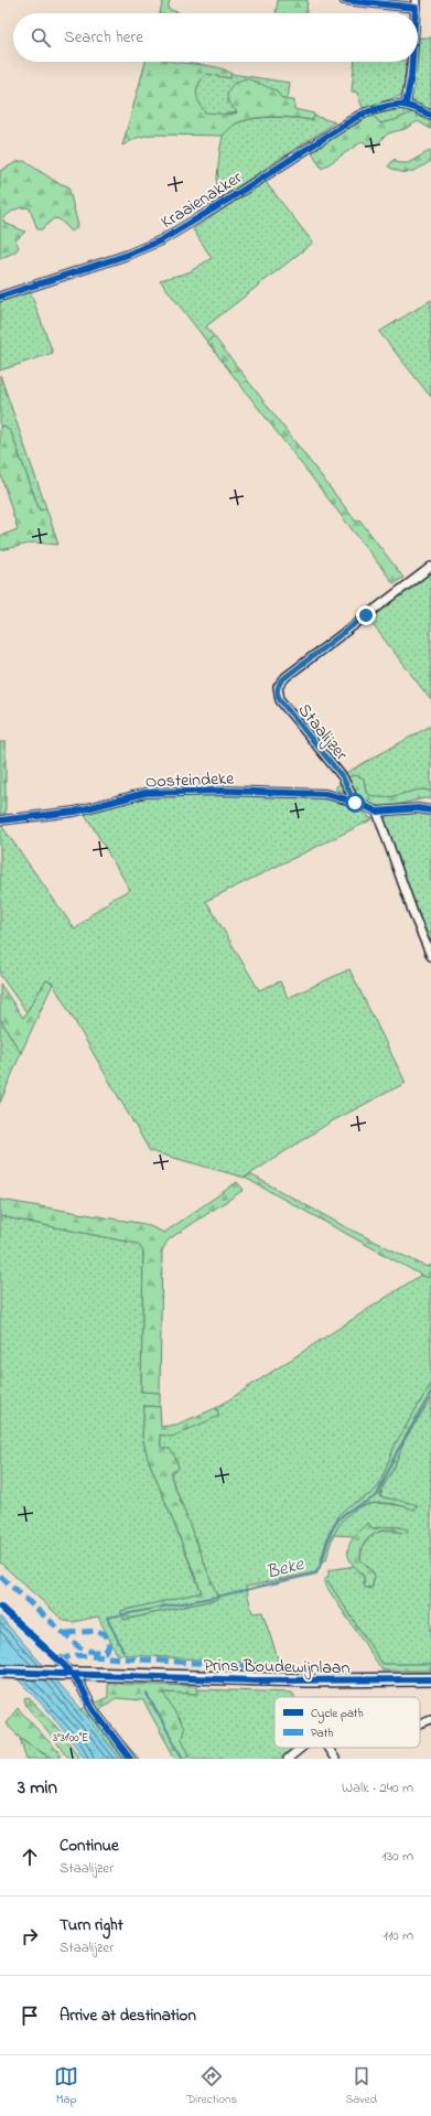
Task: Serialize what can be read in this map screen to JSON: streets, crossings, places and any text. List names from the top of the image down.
{
  "streets": {
    "main road": ["Prins Boudewijnlaan"],
    "street": ["Kraaienakker", "Staalijzer", "Oosteindeke"]
  },
  "crossings": [
    ["Staalijzer", "Oosteindeke"]
  ],
  "water": ["Beke"],
  "legend": ["Cycle path", "Path"],
  "page": {
    "search": "Search here",
    "heading": ["3 min", "Walk · 240 m"],
    "list": [
      ["Continue", "Staalijzer", "130 m"],
      ["Turn right", "Staalijzer", "110 m"],
      "Arrive at destination"
    ],
    "nav": ["Map", "Directions", "Saved"]
  },
  "coordinates": ["3°31'00\"E"]
}
